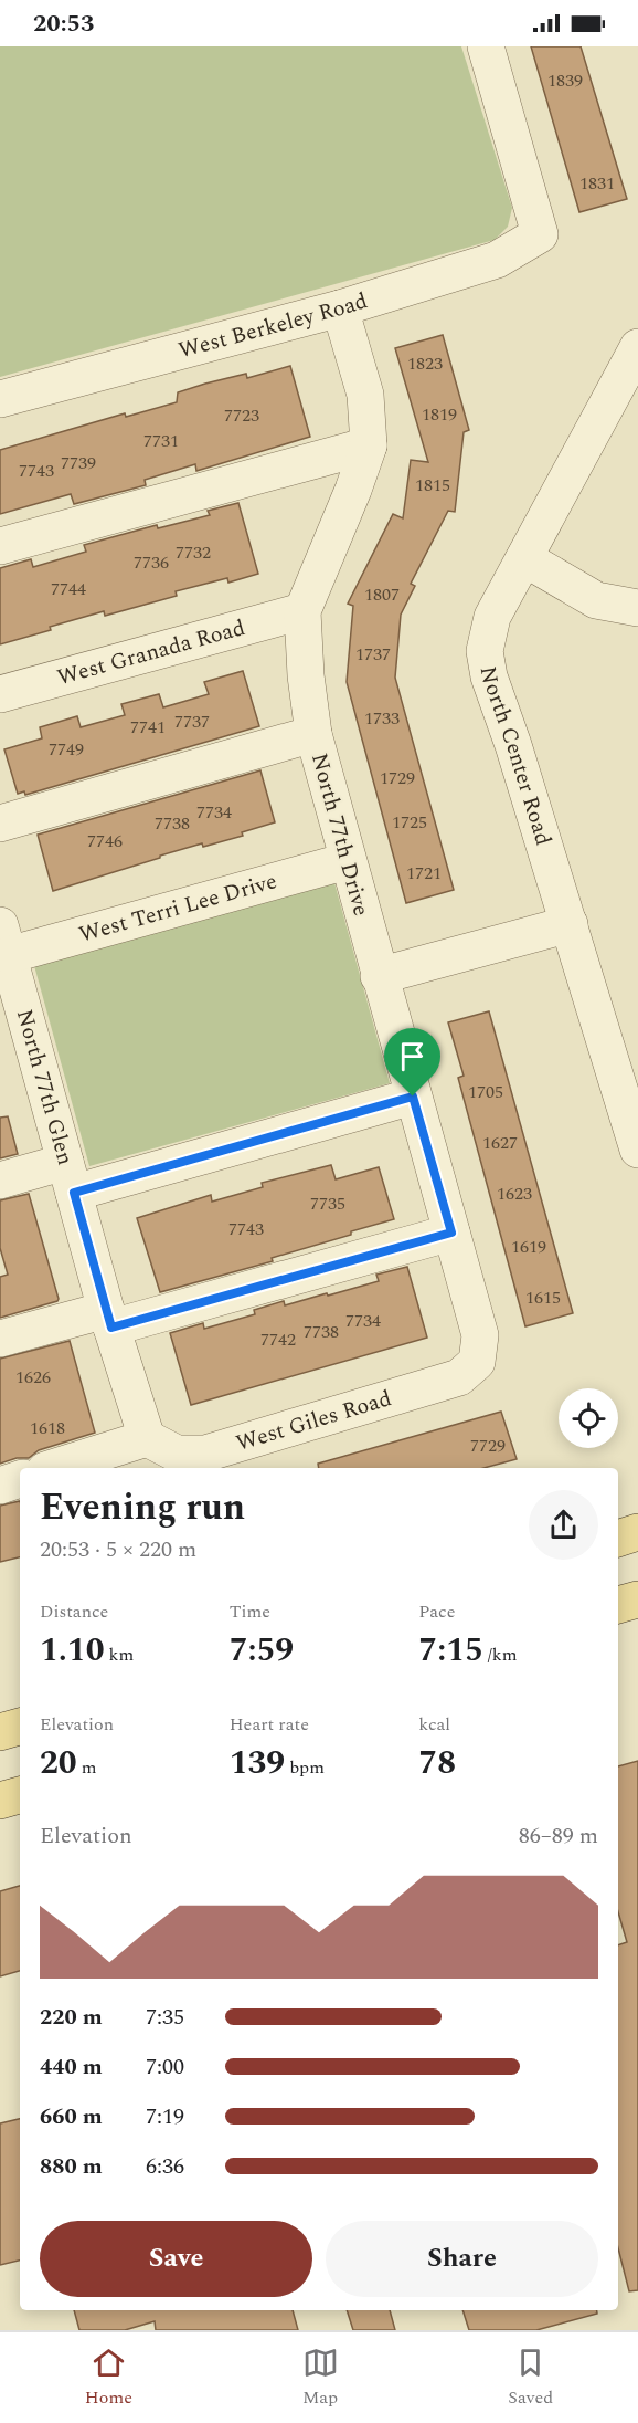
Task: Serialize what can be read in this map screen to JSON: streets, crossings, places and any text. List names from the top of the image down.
{
  "streets": {
    "street": [
      "West Berkeley Road",
      "West Granada Road",
      "North Center Road",
      "North 77th Drive",
      "West Terri Lee Drive",
      "North 77th Glen",
      "West Giles Road"
    ]
  },
  "crossings": [
    ["West Berkeley Road", "North 77th Drive"],
    ["West Granada Road", "North 77th Drive"],
    ["North 77th Drive", "West Terri Lee Drive"],
    ["North 77th Drive", "West Giles Road"],
    ["West Terri Lee Drive", "North 77th Glen"],
    ["North 77th Glen", "West Giles Road"]
  ],
  "house_numbers": [
    "1839",
    "1831",
    "1823",
    "1819",
    "7723",
    "7731",
    "7739",
    "7743",
    "1815",
    "7732",
    "7736",
    "7744",
    "1807",
    "1737",
    "1733",
    "7737",
    "7741",
    "7749",
    "1729",
    "7734",
    "1725",
    "7738",
    "7746",
    "1721",
    "1705",
    "1627",
    "1623",
    "7735",
    "7743",
    "1619",
    "1615",
    "7734",
    "7738",
    "7742",
    "1626",
    "1618",
    "7729"
  ],
  "page": {
    "status": "20:53",
    "heading": ["Evening run", "20:53 · 5 × 220 m"],
    "stats": [
      ["Distance", "1.10 km"],
      ["Time", "7:59"],
      ["Pace", "7:15 /km"],
      ["Elevation", "20 m"],
      ["Heart rate", "139 bpm"],
      ["kcal", "78"]
    ],
    "chart": ["Elevation", "86–89 m"],
    "list": [
      {
        "name": "220 m",
        "note": "7:35"
      },
      {
        "name": "440 m",
        "note": "7:00"
      },
      {
        "name": "660 m",
        "note": "7:19"
      },
      {
        "name": "880 m",
        "note": "6:36"
      }
    ],
    "buttons": ["Save", "Share"],
    "tabs": ["Home", "Map", "Saved"]
  }
}
